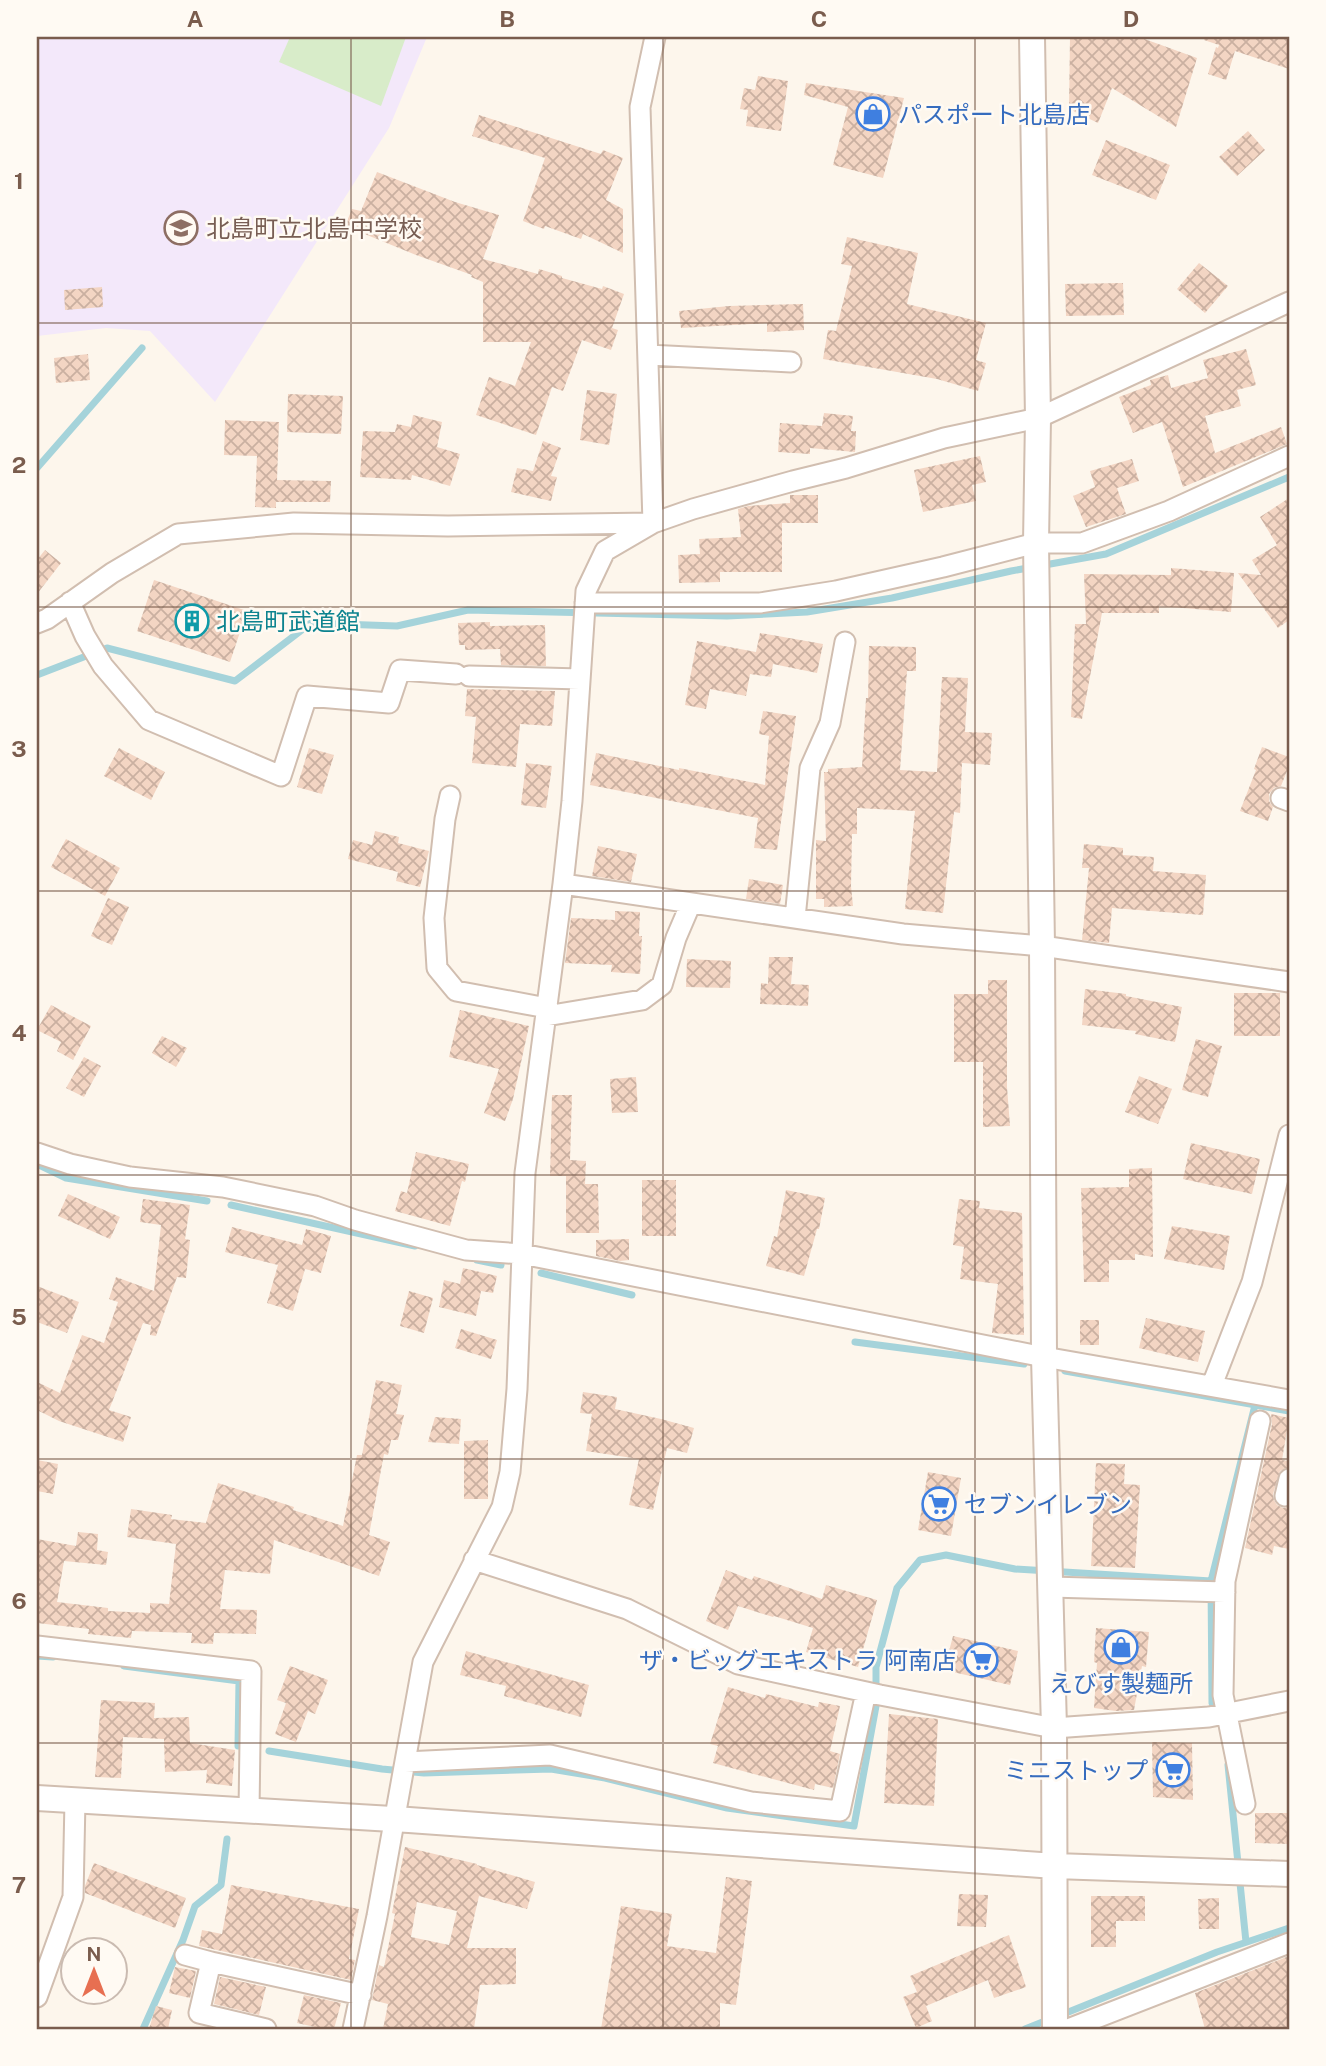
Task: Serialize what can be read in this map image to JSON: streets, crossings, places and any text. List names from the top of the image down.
{
  "places": {
    "shop": ["パスポート北島店", "えびす製麺所"],
    "school or university": ["北島町立北島中学校"],
    "building": ["北島町武道館"],
    "supermarket": ["セブンイレブン", "ザ・ビッグエキストラ 阿南店", "ミニストップ"]
  },
  "north": "top",
  "grid": {
    "columns": [
      "A",
      "B",
      "C",
      "D"
    ],
    "rows": [
      "1",
      "2",
      "3",
      "4",
      "5",
      "6",
      "7"
    ]
  }
}
